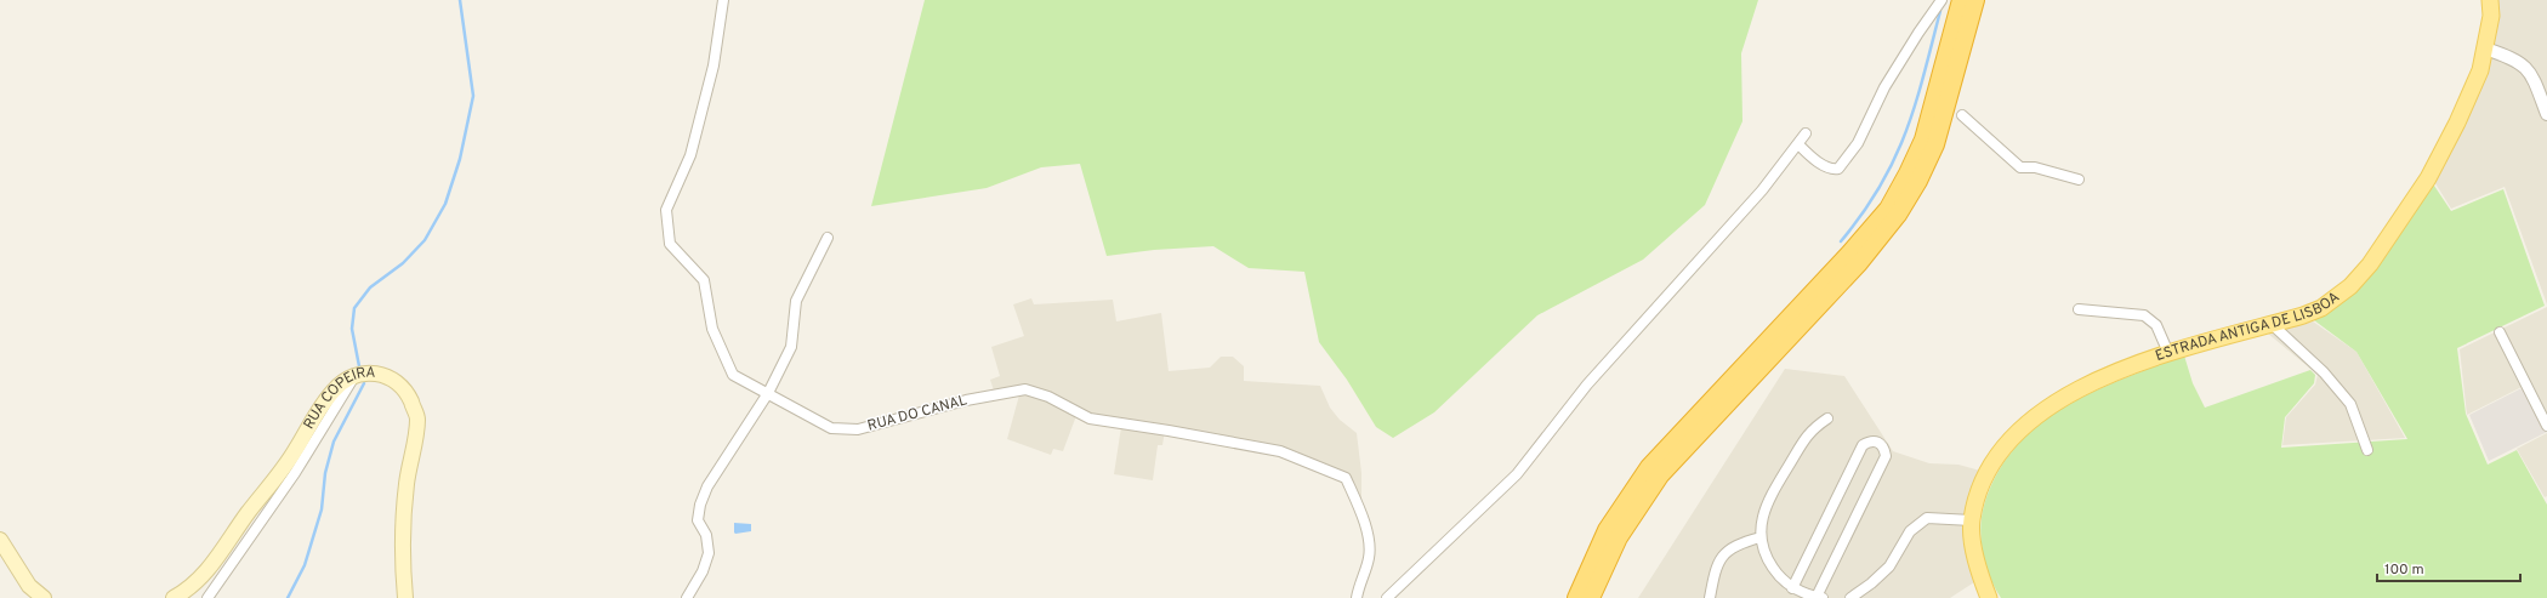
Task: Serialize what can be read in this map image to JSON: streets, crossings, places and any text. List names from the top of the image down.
{
  "streets": {
    "main road": ["ESTRADA ANTIGA DE LISBOA", "RUA COPEIRA"],
    "street": ["RUA DO CANAL"]
  },
  "scale_bar": "100 m"
}
